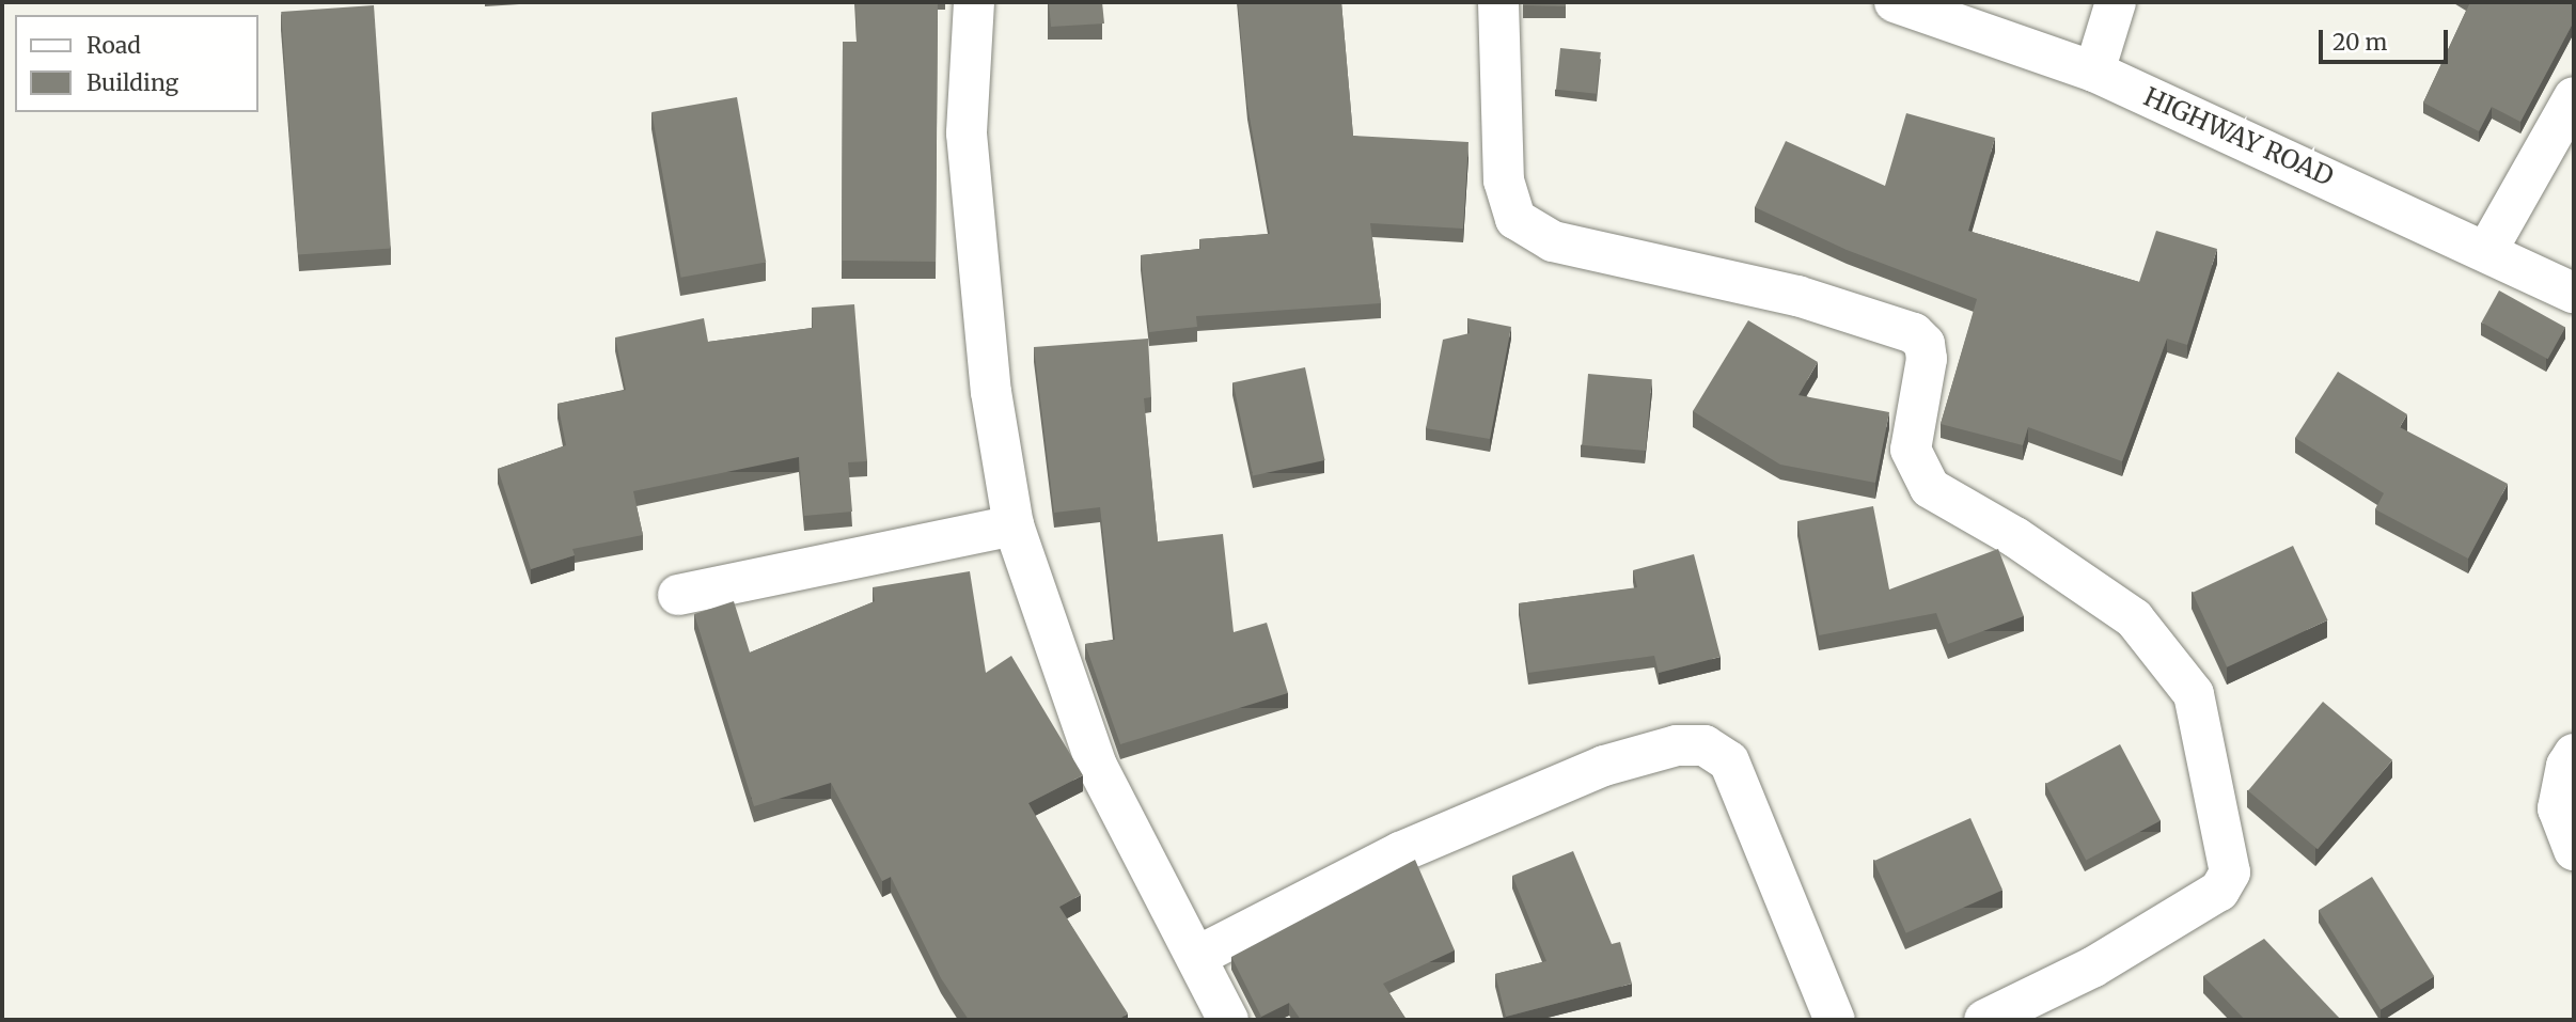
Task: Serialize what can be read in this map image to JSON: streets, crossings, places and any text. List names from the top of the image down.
{
  "streets": {
    "street": ["HIGHWAY ROAD"]
  },
  "legend": ["Road", "Building"],
  "scale_bar": "20 m"
}
